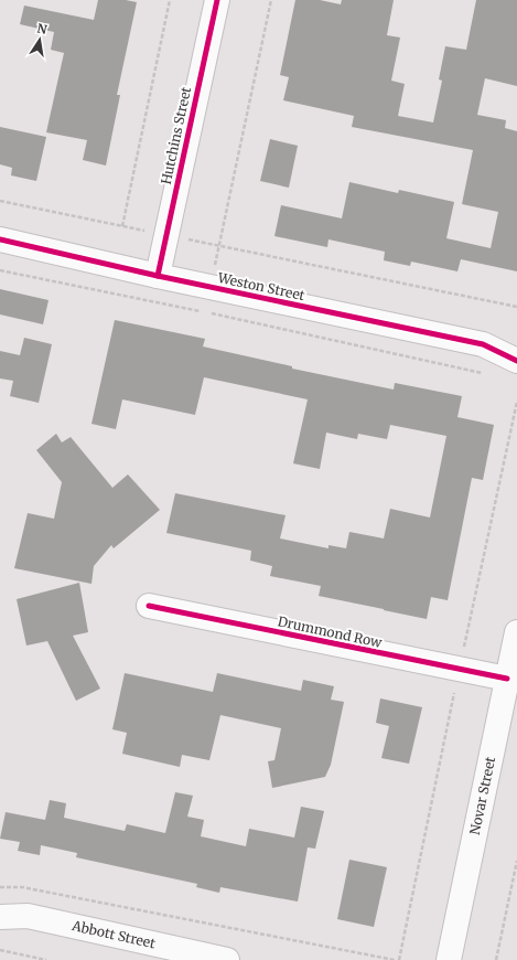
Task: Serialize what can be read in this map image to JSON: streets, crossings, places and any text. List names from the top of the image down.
{
  "streets": {
    "street": [
      "Hutchins Street",
      "Weston Street",
      "Drummond Row",
      "Novar Street",
      "Abbott Street"
    ]
  },
  "crossings": [
    ["Hutchins Street", "Weston Street"],
    ["Drummond Row", "Novar Street"]
  ],
  "north": "top"
}
